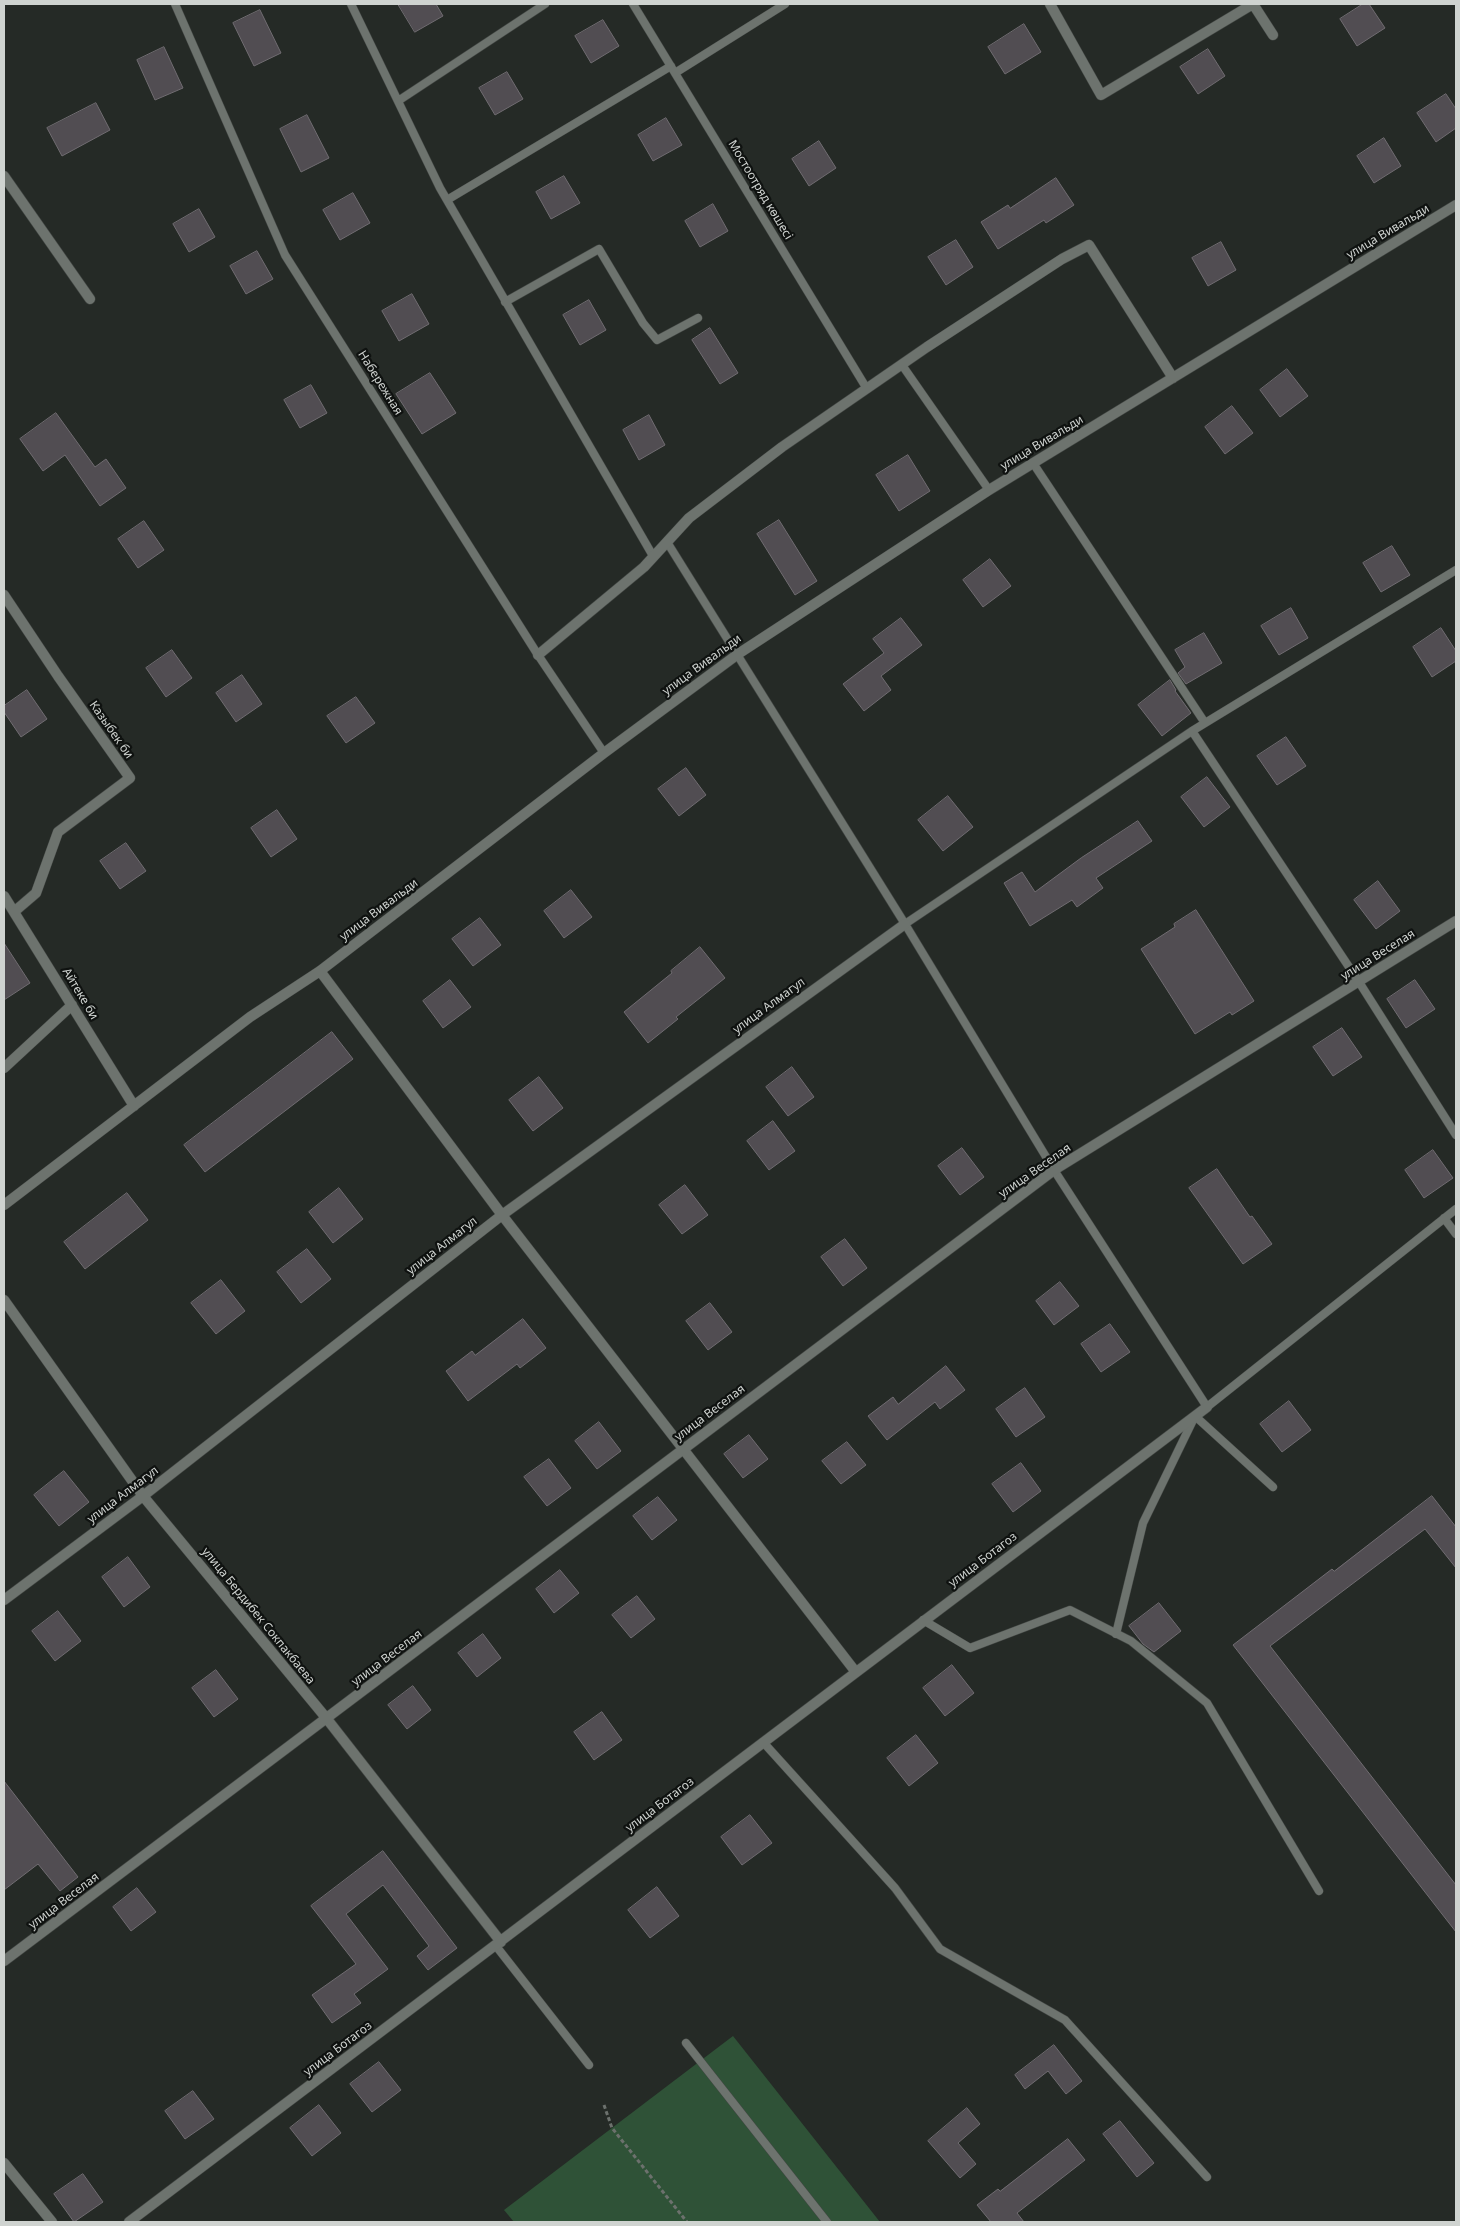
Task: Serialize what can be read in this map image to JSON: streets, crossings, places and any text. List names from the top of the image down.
{
  "streets": {
    "street": [
      "улица Вивальди",
      "Казыбек би",
      "улица Веселая",
      "Айтеке би",
      "улица Алмагул",
      "улица Ботагоз",
      "улица Бердибек Сокпакбаева"
    ],
    "lane": ["Мостоотряд көшесі", "Набережная"]
  },
  "crossings": [
    ["улица Вивальди", "Набережная"],
    ["улица Вивальди", "Айтеке би"],
    ["Казыбек би", "Айтеке би"],
    ["улица Веселая", "улица Бердибек Сокпакбаева"],
    ["улица Алмагул", "улица Бердибек Сокпакбаева"],
    ["улица Ботагоз", "улица Бердибек Сокпакбаева"]
  ]
}
